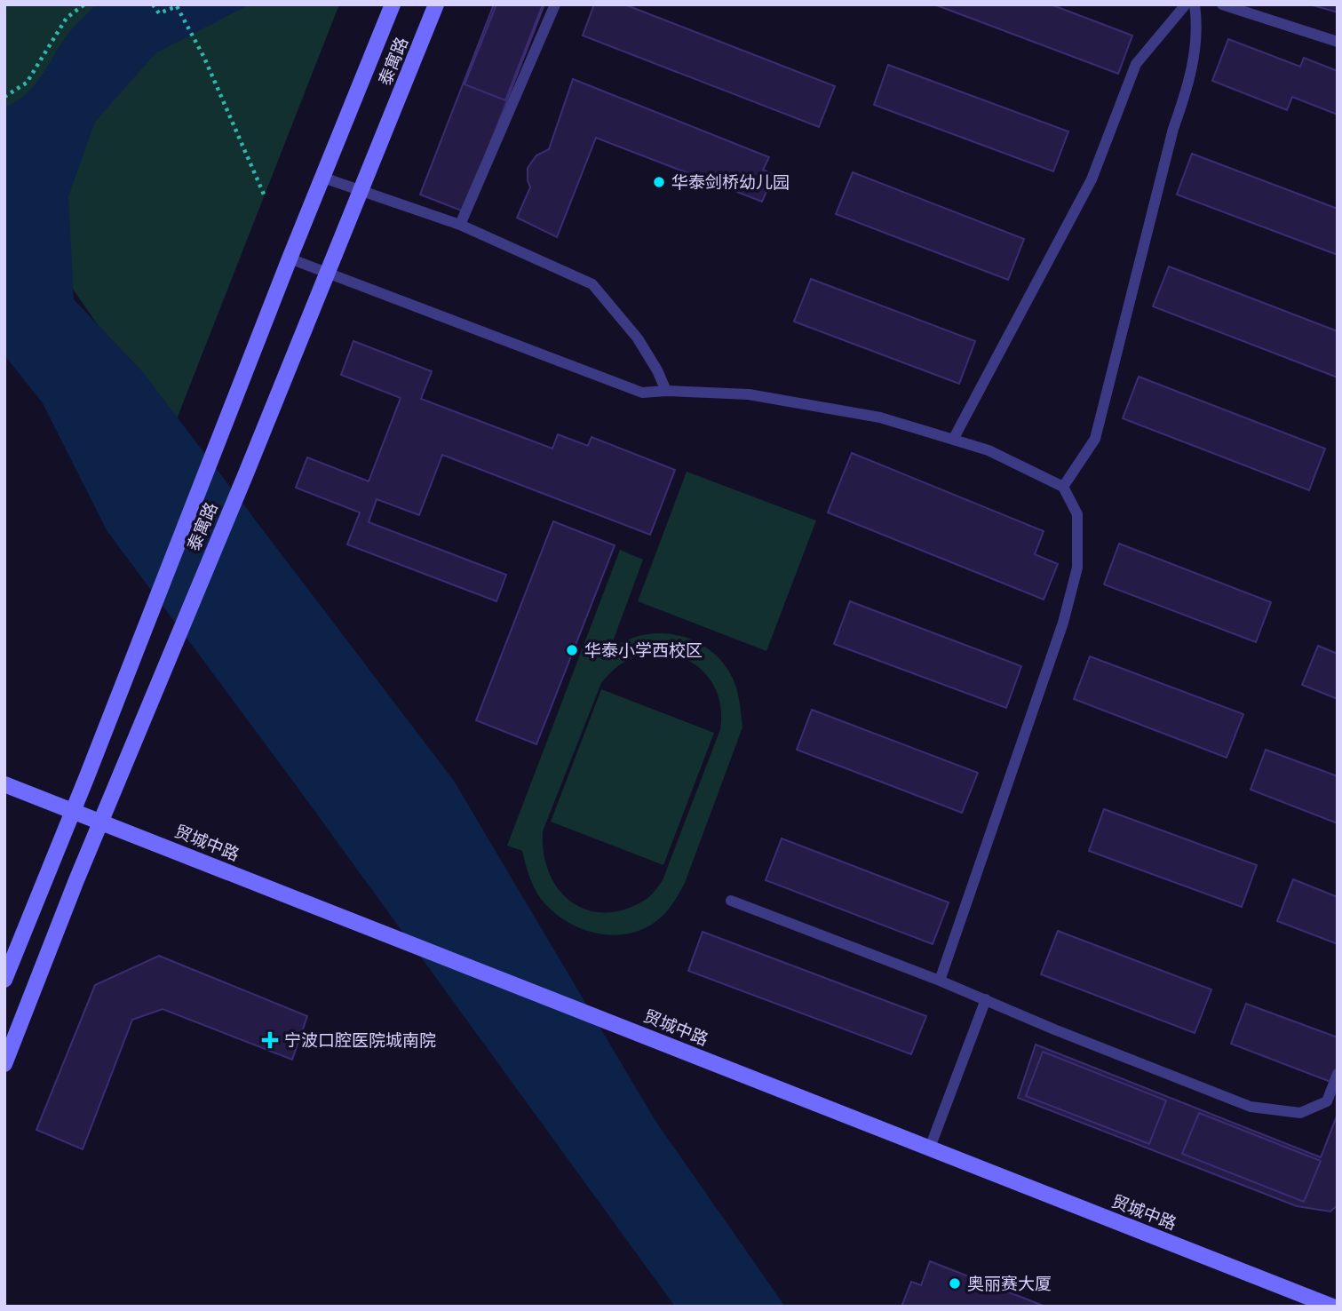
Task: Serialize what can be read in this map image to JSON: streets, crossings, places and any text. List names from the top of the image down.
{
  "streets": {
    "main road": ["泰寓路", "贸城中路"]
  },
  "crossings": [
    ["泰寓路", "贸城中路"]
  ],
  "places": {
    "other": ["华泰剑桥幼儿园", "华泰小学西校区", "奥丽赛大厦"],
    "health": ["宁波口腔医院城南院"]
  }
}
